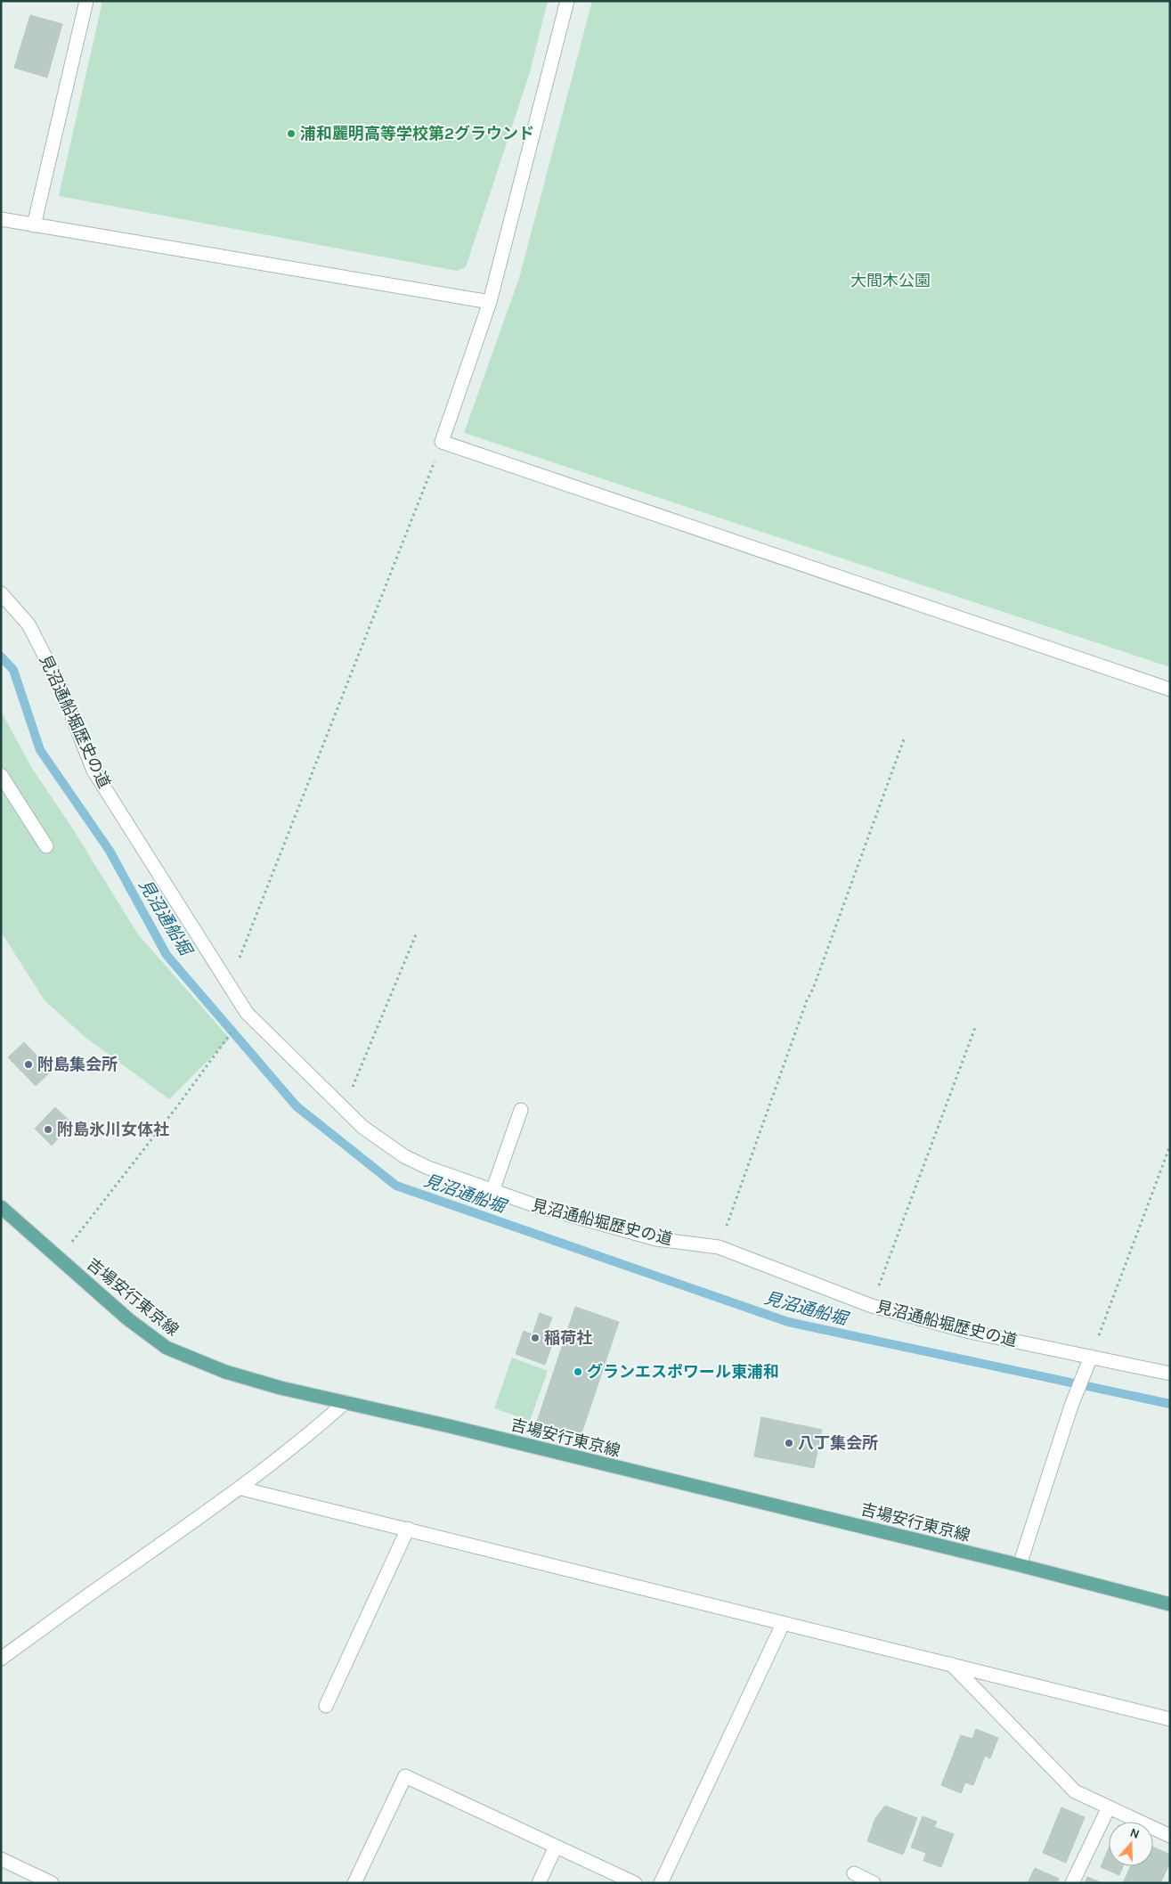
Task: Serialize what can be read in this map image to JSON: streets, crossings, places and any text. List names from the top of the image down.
{
  "streets": {
    "main road": ["吉場安行東京線"],
    "street": ["見沼通船堀歴史の道"]
  },
  "water": ["見沼通船堀"],
  "parks": ["大間木公園"],
  "places": [
    "浦和麗明高等学校第2グラウンド",
    "附島集会所",
    "附島氷川女体社",
    "稲荷社",
    "グランエスポワール東浦和",
    "八丁集会所"
  ],
  "north": "top"
}
